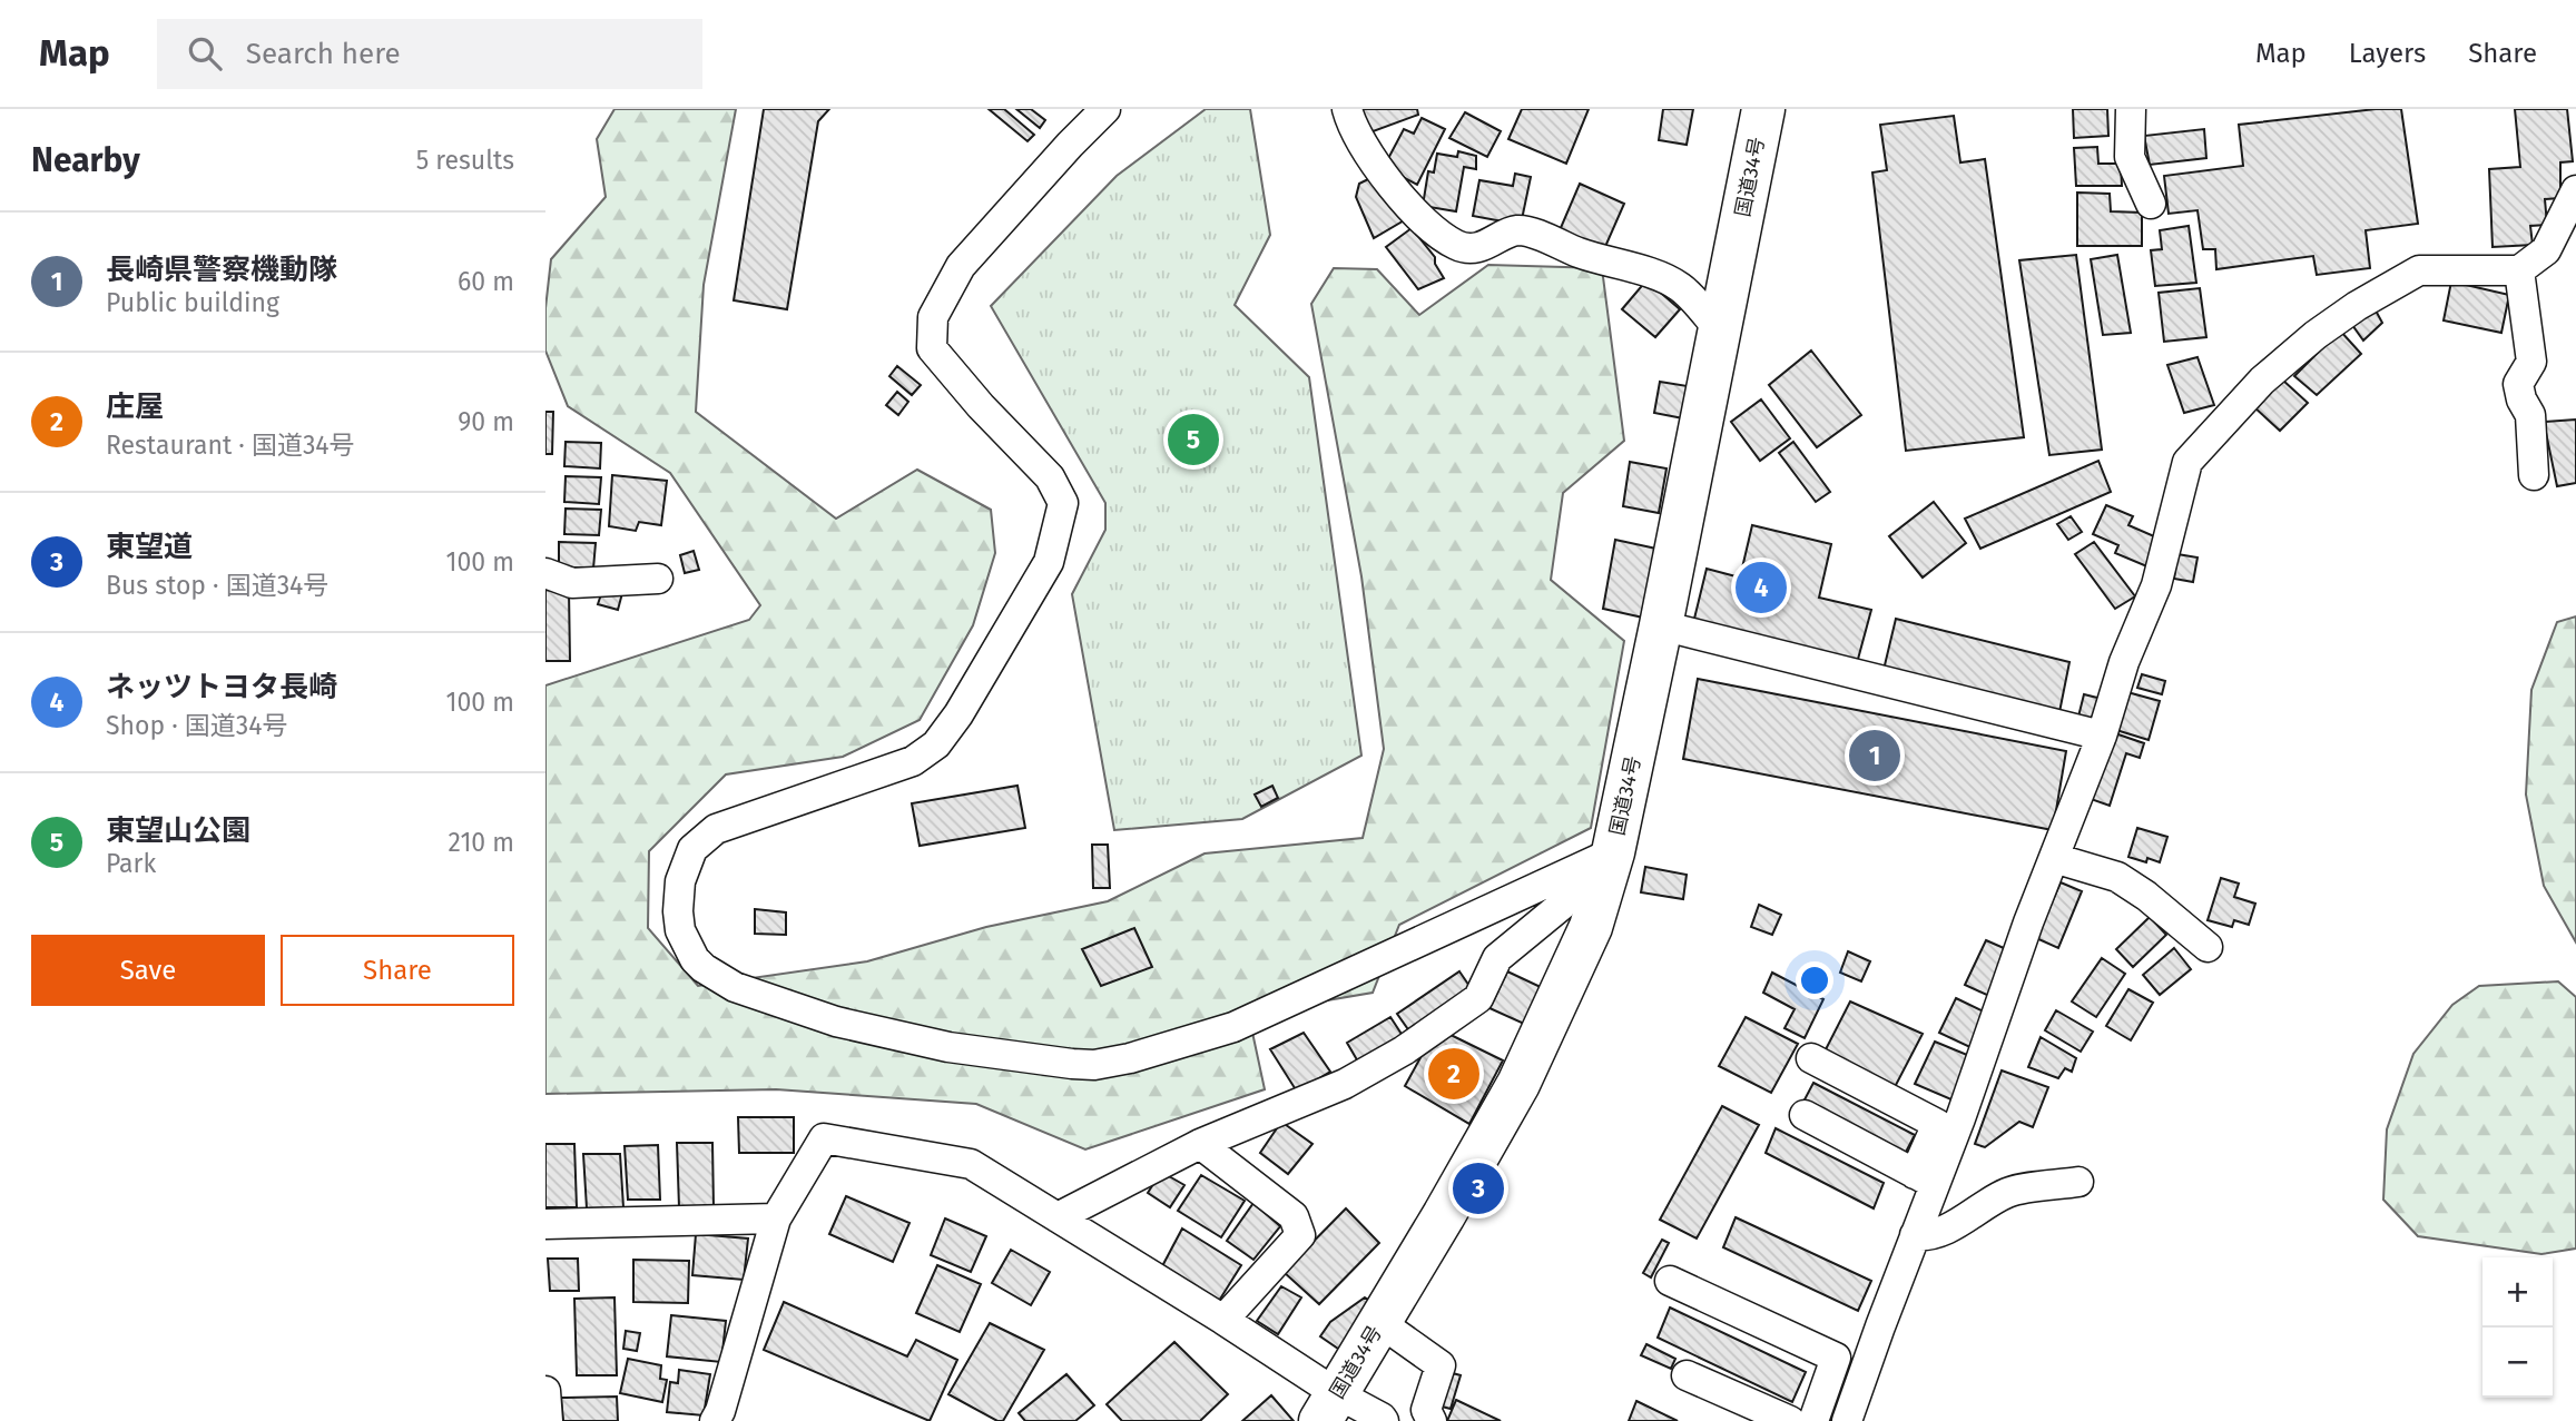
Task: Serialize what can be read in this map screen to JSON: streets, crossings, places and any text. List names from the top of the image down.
{
  "streets": {
    "highway": ["国道34号"]
  },
  "page": {
    "header": "Map",
    "search": "Search here",
    "nav": ["Map", "Layers", "Share"],
    "heading": ["Nearby", "5 results"],
    "list": [
      {
        "mark": "1",
        "name": "長崎県警察機動隊",
        "note": "Public building",
        "value": "60 m"
      },
      {
        "mark": "2",
        "name": "庄屋",
        "note": "Restaurant · 国道34号",
        "value": "90 m"
      },
      {
        "mark": "3",
        "name": "東望道",
        "note": "Bus stop · 国道34号",
        "value": "100 m"
      },
      {
        "mark": "4",
        "name": "ネッツトヨタ長崎",
        "note": "Shop · 国道34号",
        "value": "100 m"
      },
      {
        "mark": "5",
        "name": "東望山公園",
        "note": "Park",
        "value": "210 m"
      }
    ],
    "pins": [
      "5",
      "4",
      "1",
      "2",
      "3"
    ],
    "buttons": ["Save", "Share"],
    "map_buttons": ["+", "−"]
  }
}
